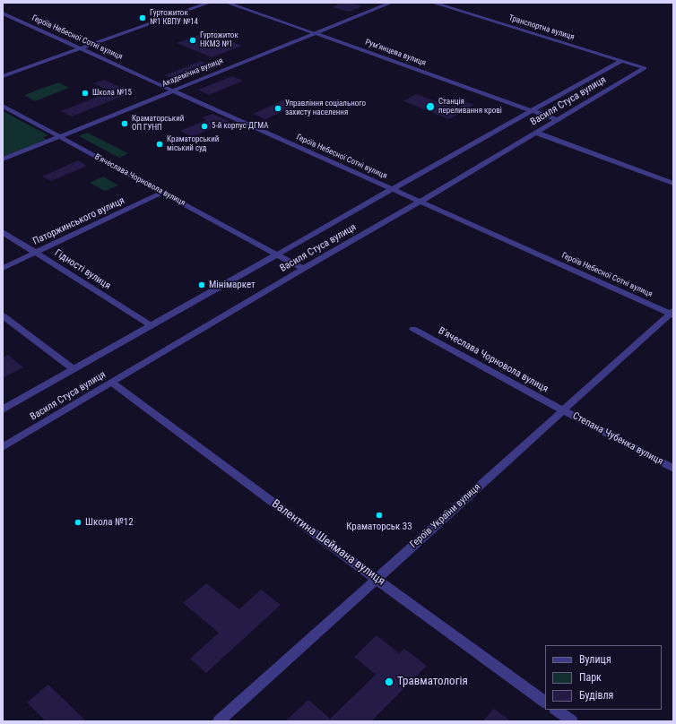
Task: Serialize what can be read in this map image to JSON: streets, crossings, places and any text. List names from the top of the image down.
{
  "streets": {
    "street": [
      "Транспортна вулиця",
      "Героїв Небесної Сотні вулиця",
      "Рум’янцева вулиця",
      "Академічна вулиця",
      "Василя Стуса вулиця",
      "В'ячеслава Чорновола вулиця",
      "Паторжинського вулиця",
      "Гідності вулиця",
      "Степана Чубенка вулиця",
      "Героїв України вулиця",
      "Валентина Шеймана вулиця"
    ]
  },
  "crossings": [
    ["Транспортна вулиця", "Василя Стуса вулиця"],
    ["Героїв Небесної Сотні вулиця", "Академічна вулиця"],
    ["Героїв Небесної Сотні вулиця", "Василя Стуса вулиця"],
    ["Героїв Небесної Сотні вулиця", "Героїв України вулиця"],
    ["Рум’янцева вулиця", "Академічна вулиця"],
    ["Рум’янцева вулиця", "Василя Стуса вулиця"],
    ["Академічна вулиця", "В'ячеслава Чорновола вулиця"],
    ["Василя Стуса вулиця", "В'ячеслава Чорновола вулиця"],
    ["Василя Стуса вулиця", "Гідності вулиця"],
    ["Василя Стуса вулиця", "Валентина Шеймана вулиця"],
    ["В'ячеслава Чорновола вулиця", "Паторжинського вулиця"],
    ["В'ячеслава Чорновола вулиця", "Степана Чубенка вулиця"],
    ["В'ячеслава Чорновола вулиця", "Героїв України вулиця"],
    ["Паторжинського вулиця", "Гідності вулиця"],
    ["Степана Чубенка вулиця", "Героїв України вулиця"],
    ["Героїв України вулиця", "Валентина Шеймана вулиця"]
  ],
  "places": [
    "Гуртожиток №1 КВПУ №14",
    "Гуртожиток НКМЗ №1",
    "Школа №15",
    "Станція переливання крові",
    "Управління соціального захисту населення",
    "Краматорський ОП ГУНП",
    "5-й корпус ДГМА",
    "Краматорський міський суд",
    "Мінімаркет",
    "Краматорськ 33",
    "Школа №12",
    "Травматологія"
  ],
  "legend": ["Вулиця", "Парк", "Будівля"]
}
